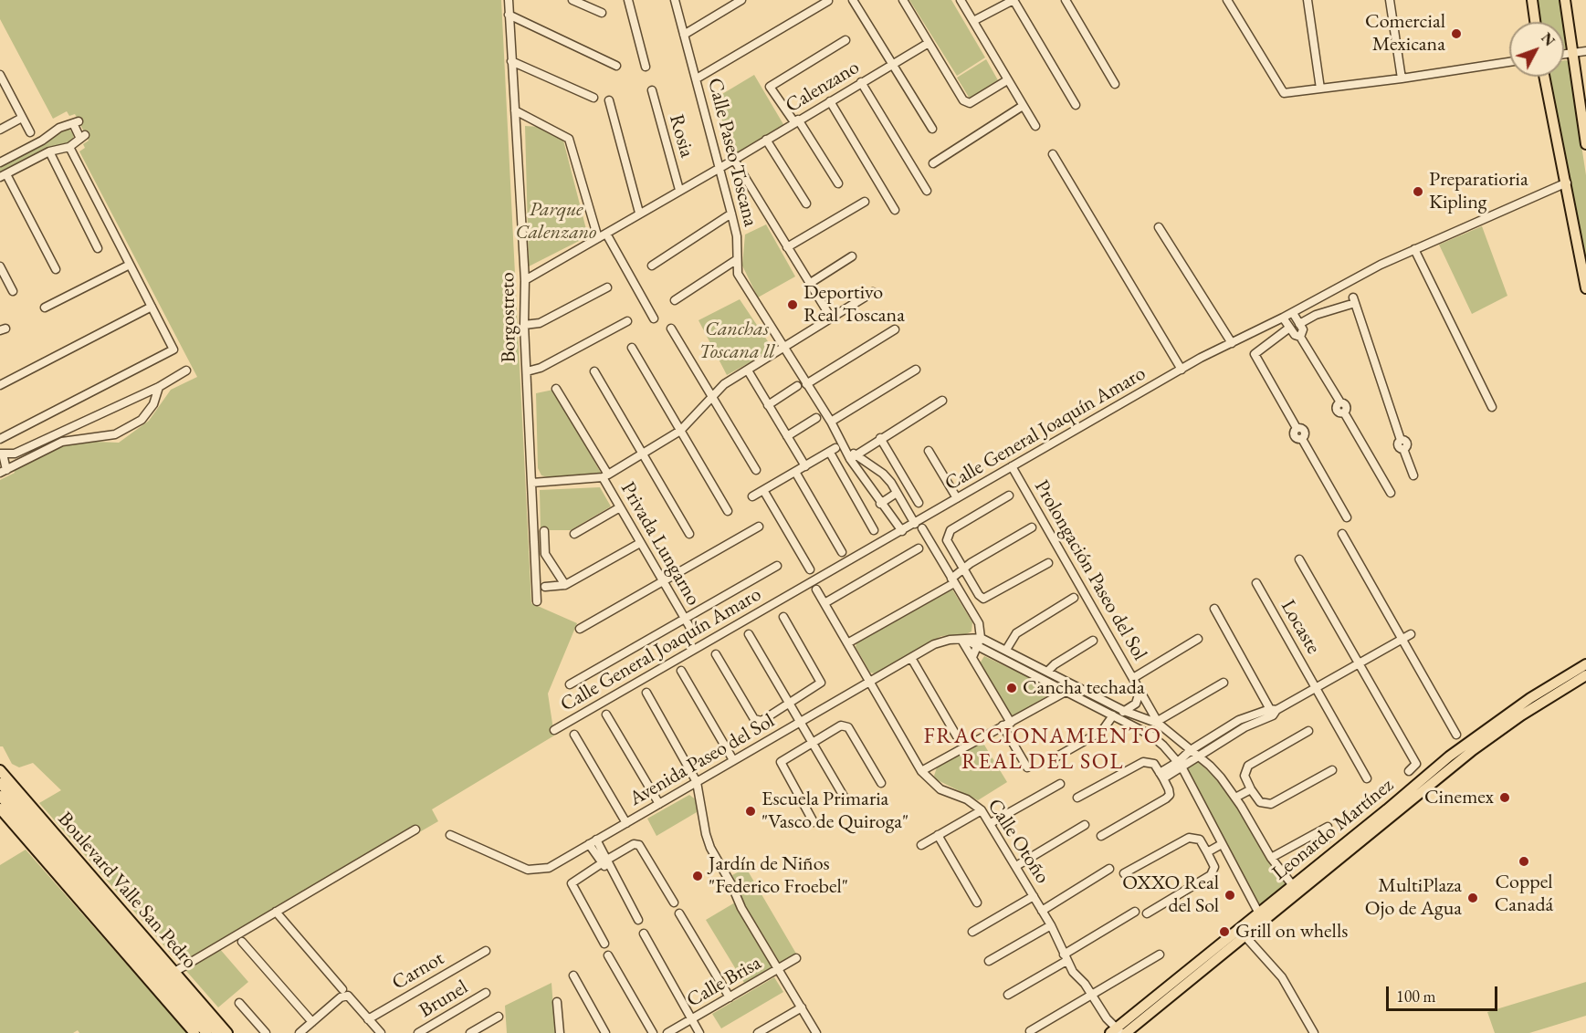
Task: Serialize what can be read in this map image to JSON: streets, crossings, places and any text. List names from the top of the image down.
{
  "streets": {
    "main road": ["Leonardo Martínez", "Boulevard Valle San Pedro"],
    "street": [
      "Calenzano",
      "Rosia",
      "Calle Paseo Toscana",
      "Borgostreto",
      "Calle General Joaquín Amaro",
      "Privada Lungarno",
      "Prolongación Paseo del Sol",
      "Locaste",
      "Avenida Paseo del Sol",
      "Calle Otoño",
      "Carnot",
      "Calle Brisa",
      "Brunel"
    ]
  },
  "crossings": [
    ["Calenzano", "Rosia"],
    ["Calenzano", "Calle Paseo Toscana"],
    ["Calenzano", "Borgostreto"],
    ["Calle Paseo Toscana", "Calle General Joaquín Amaro"],
    ["Calle General Joaquín Amaro", "Prolongación Paseo del Sol"],
    ["Avenida Paseo del Sol", "Calle Otoño"],
    ["Leonardo Martínez", "Calle Otoño"]
  ],
  "districts": ["FRACCIONAMIENTO REAL DEL SOL"],
  "parks": ["Parque Calenzano", "Canchas Toscana ll"],
  "places": [
    "Comercial Mexicana",
    "Preparatioria Kipling",
    "Deportivo Real Toscana",
    "Cancha techada",
    "Cinemex",
    "Escuela Primaria \"Vasco de Quiroga\"",
    "Coppel Canadá",
    "Jardín de Niños \"Federico Froebel\"",
    "OXXO Real del Sol",
    "MultiPlaza Ojo de Agua",
    "Grill on whells"
  ],
  "scale_bar": "100 m",
  "north": "top right"
}
